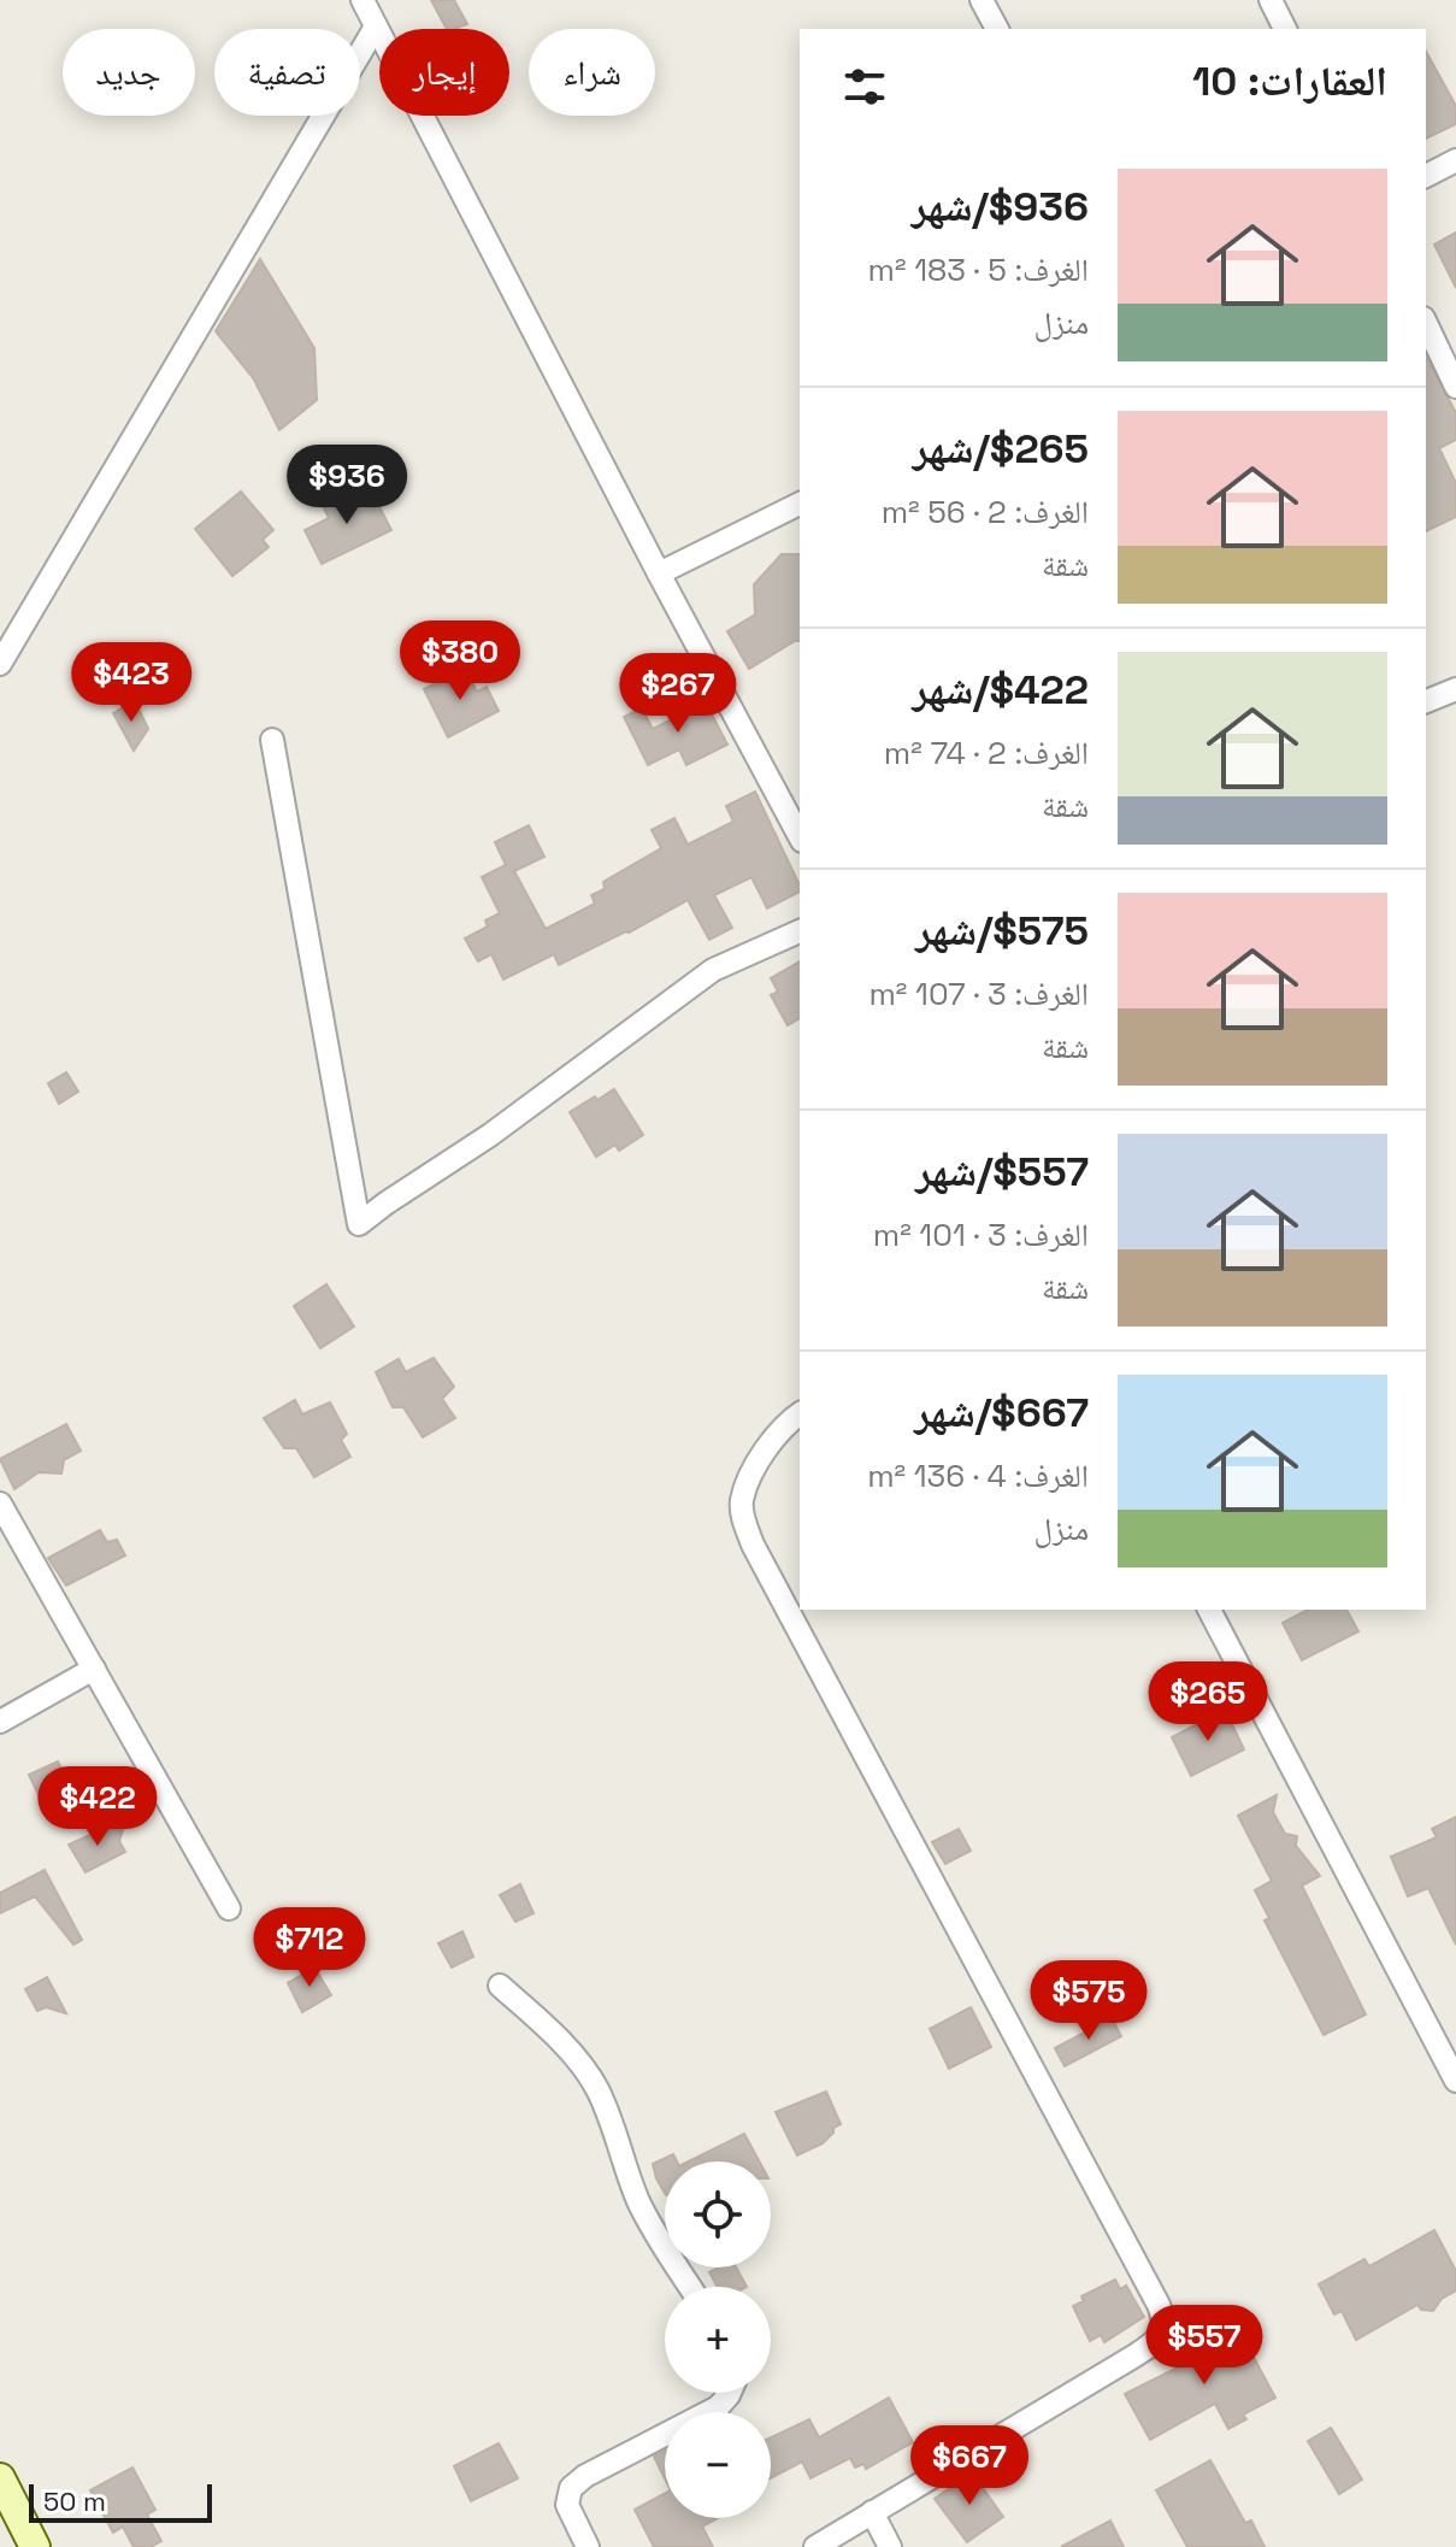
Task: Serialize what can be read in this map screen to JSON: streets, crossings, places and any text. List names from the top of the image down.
{
  "scale_bar": "50 m",
  "page": {
    "chip": [
      "شراء",
      "إيجار",
      "تصفية",
      "جديد"
    ],
    "heading": "العقارات: 10",
    "list": [
      {
        "name": "$936/شهر",
        "note": "الغرف: 5 · 183 m² · منزل"
      },
      {
        "name": "$265/شهر",
        "note": "الغرف: 2 · 56 m² · شقة"
      },
      {
        "name": "$422/شهر",
        "note": "الغرف: 2 · 74 m² · شقة"
      },
      {
        "name": "$575/شهر",
        "note": "الغرف: 3 · 107 m² · شقة"
      },
      {
        "name": "$557/شهر",
        "note": "الغرف: 3 · 101 m² · شقة"
      },
      {
        "name": "$667/شهر",
        "note": "الغرف: 4 · 136 m² · منزل"
      }
    ],
    "price": [
      "$936",
      "$380",
      "$423",
      "$267",
      "$265",
      "$422",
      "$712",
      "$575",
      "$557",
      "$667"
    ],
    "map_buttons": ["+", "−"],
    "scale": "50 m"
  }
}
